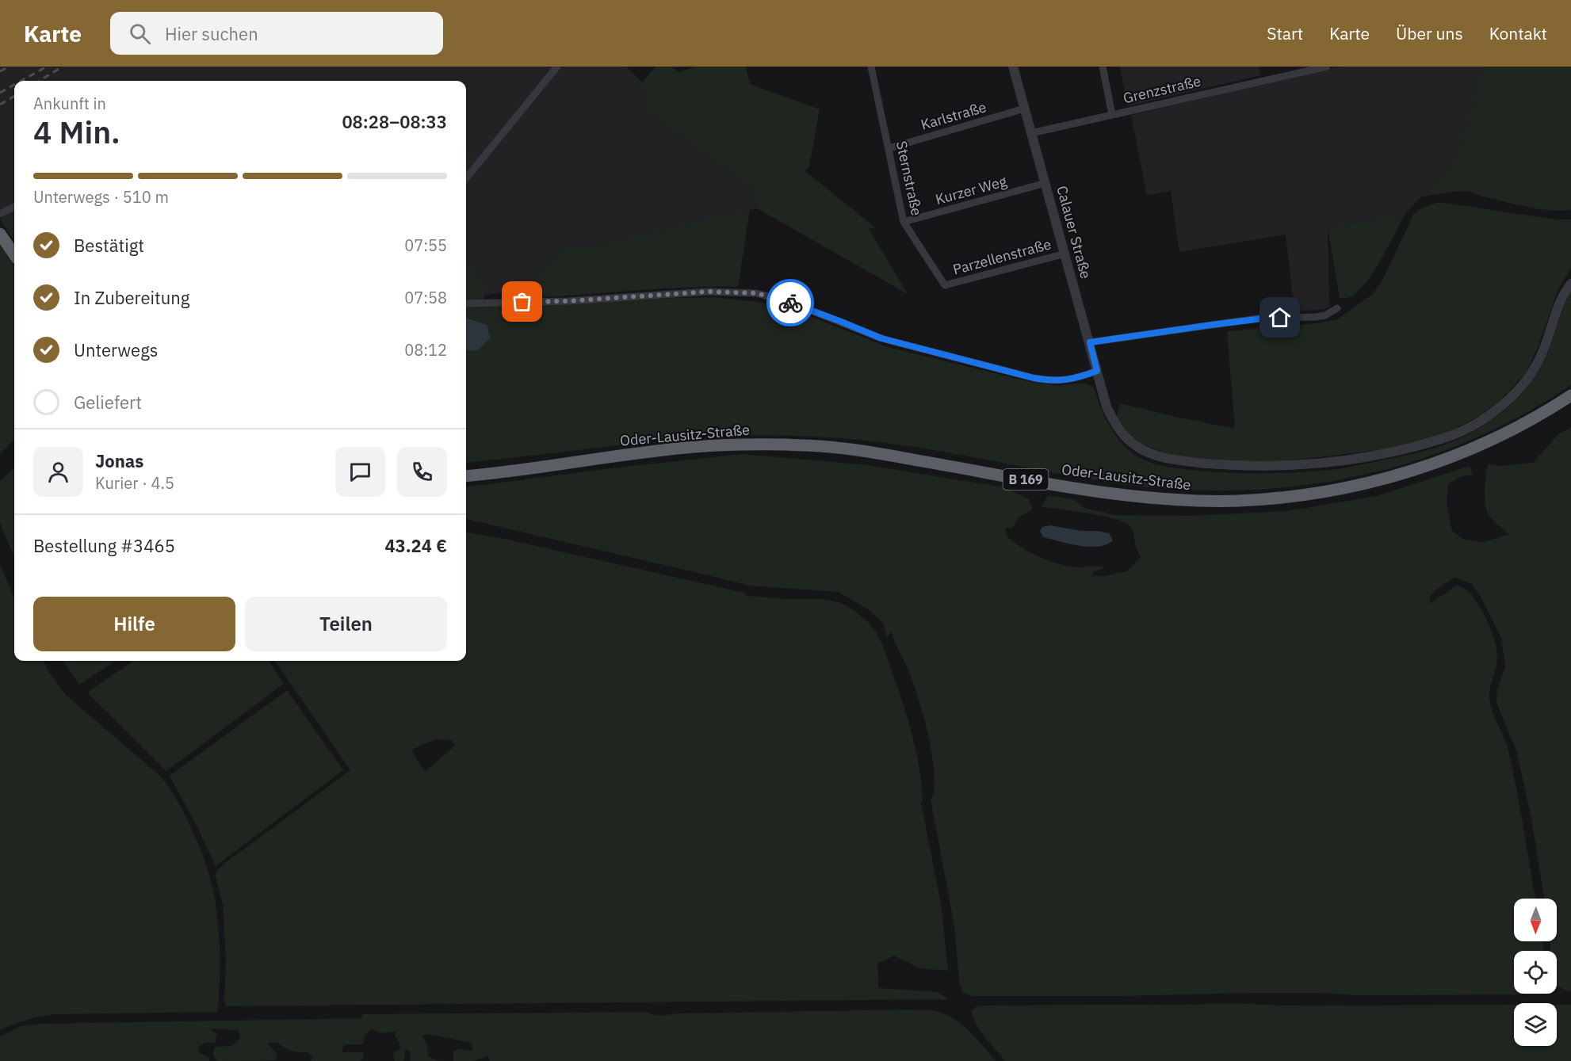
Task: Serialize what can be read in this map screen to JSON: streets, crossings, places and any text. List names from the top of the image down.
{
  "streets": {
    "highway": ["Oder-Lausitz-Straße", "B 169"],
    "street": [
      "Grenzstraße",
      "Karlstraße",
      "Sternstraße",
      "Kurzer Weg",
      "Calauer Straße",
      "Parzellenstraße"
    ]
  },
  "crossings": [
    ["Grenzstraße", "Calauer Straße"],
    ["Karlstraße", "Sternstraße"],
    ["Karlstraße", "Calauer Straße"],
    ["Sternstraße", "Kurzer Weg"],
    ["Sternstraße", "Parzellenstraße"],
    ["Kurzer Weg", "Calauer Straße"],
    ["Calauer Straße", "Parzellenstraße"]
  ],
  "north": "bottom",
  "page": {
    "header": "Karte",
    "search": "Hier suchen",
    "nav": [
      "Start",
      "Karte",
      "Über uns",
      "Kontakt"
    ],
    "heading": ["4 Min.", "Ankunft in", "08:28–08:33"],
    "panel": [
      "Jonas",
      "Kurier · 4.5",
      "Bestellung #3465",
      "43.24 €"
    ],
    "bar": "Unterwegs · 510 m",
    "list": [
      ["Bestätigt", "07:55"],
      ["In Zubereitung", "07:58"],
      ["Unterwegs", "08:12"],
      "Geliefert"
    ],
    "buttons": ["Hilfe", "Teilen"]
  }
}
